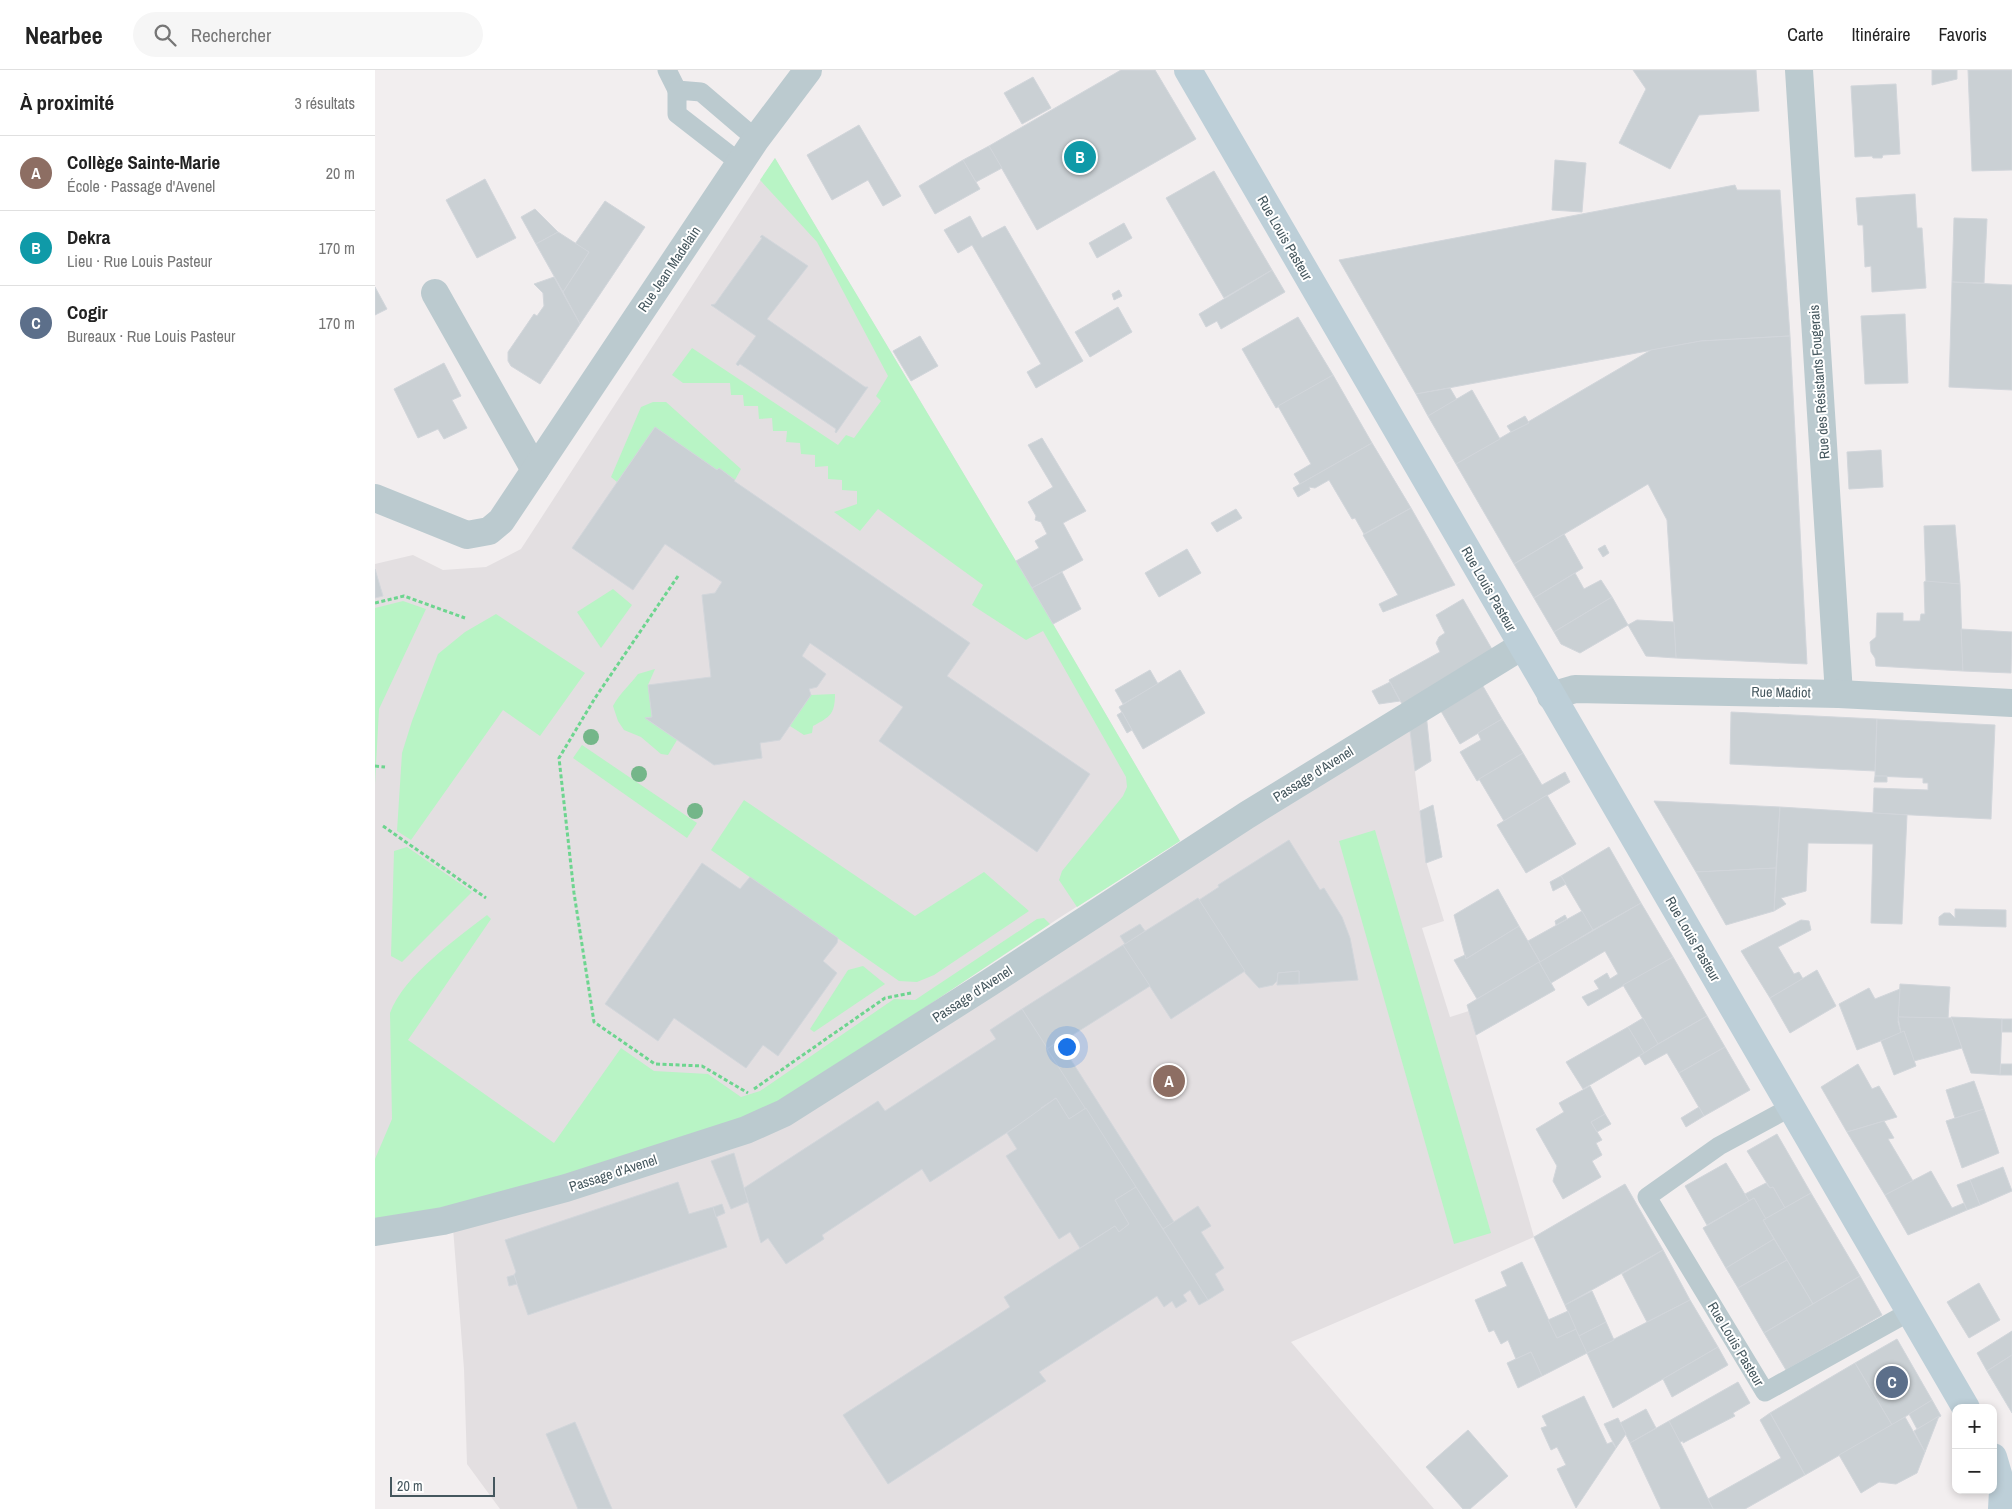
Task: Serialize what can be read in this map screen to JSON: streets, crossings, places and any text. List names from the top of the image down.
{
  "streets": {
    "street": [
      "Rue Louis Pasteur",
      "Rue Jean Madelain",
      "Rue des Résistants Fougerais",
      "Rue Madiot",
      "Passage d'Avenel"
    ]
  },
  "crossings": [
    ["Rue Louis Pasteur", "Rue Madiot"],
    ["Rue Louis Pasteur", "Passage d'Avenel"],
    ["Rue des Résistants Fougerais", "Rue Madiot"]
  ],
  "scale_bar": "20 m",
  "page": {
    "header": "Nearbee",
    "search": "Rechercher",
    "nav": ["Carte", "Itinéraire", "Favoris"],
    "heading": ["À proximité", "3 résultats"],
    "list": [
      {
        "mark": "A",
        "name": "Collège Sainte-Marie",
        "note": "École · Passage d'Avenel",
        "value": "20 m"
      },
      {
        "mark": "B",
        "name": "Dekra",
        "note": "Lieu · Rue Louis Pasteur",
        "value": "170 m"
      },
      {
        "mark": "C",
        "name": "Cogir",
        "note": "Bureaux · Rue Louis Pasteur",
        "value": "170 m"
      }
    ],
    "pins": ["B", "A", "C"],
    "map_buttons": ["+", "−"],
    "scale": "20 m"
  }
}
